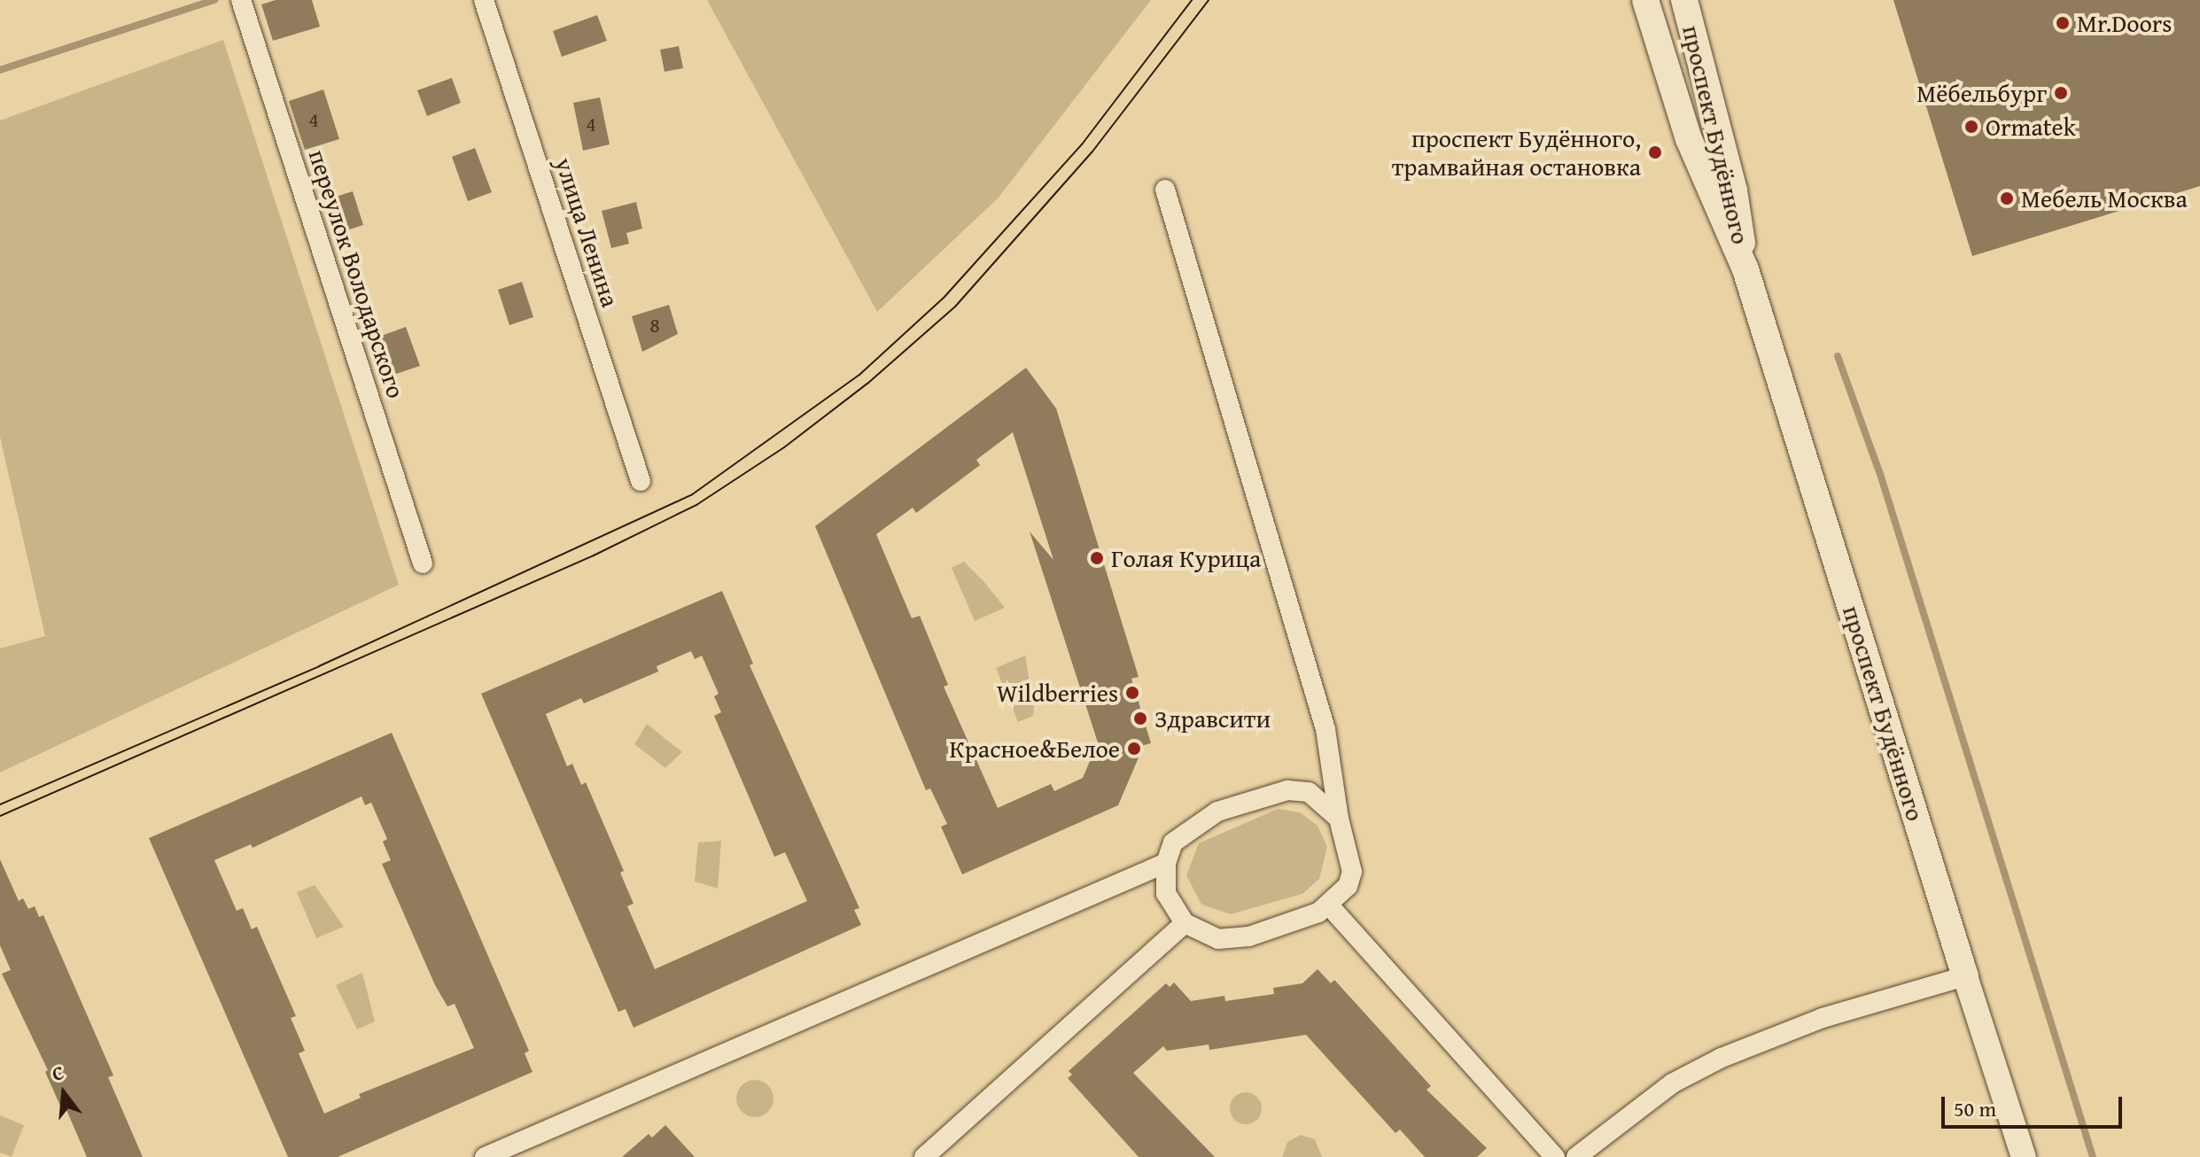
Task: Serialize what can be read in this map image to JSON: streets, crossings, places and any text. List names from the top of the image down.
{
  "streets": {
    "main road": ["проспект Будённого"],
    "street": ["улица Ленина", "переулок Володарского"]
  },
  "places": [
    "Mr.Doors",
    "Мёбельбург",
    "Ormatek",
    "проспект Будённого, трамвайная остановка",
    "Мебель Москва",
    "Голая Курица",
    "Wildberries",
    "Здравсити",
    "Красное&Белое"
  ],
  "house_numbers": ["4", "4", "8"],
  "scale_bar": "50 m",
  "north": "top"
}
